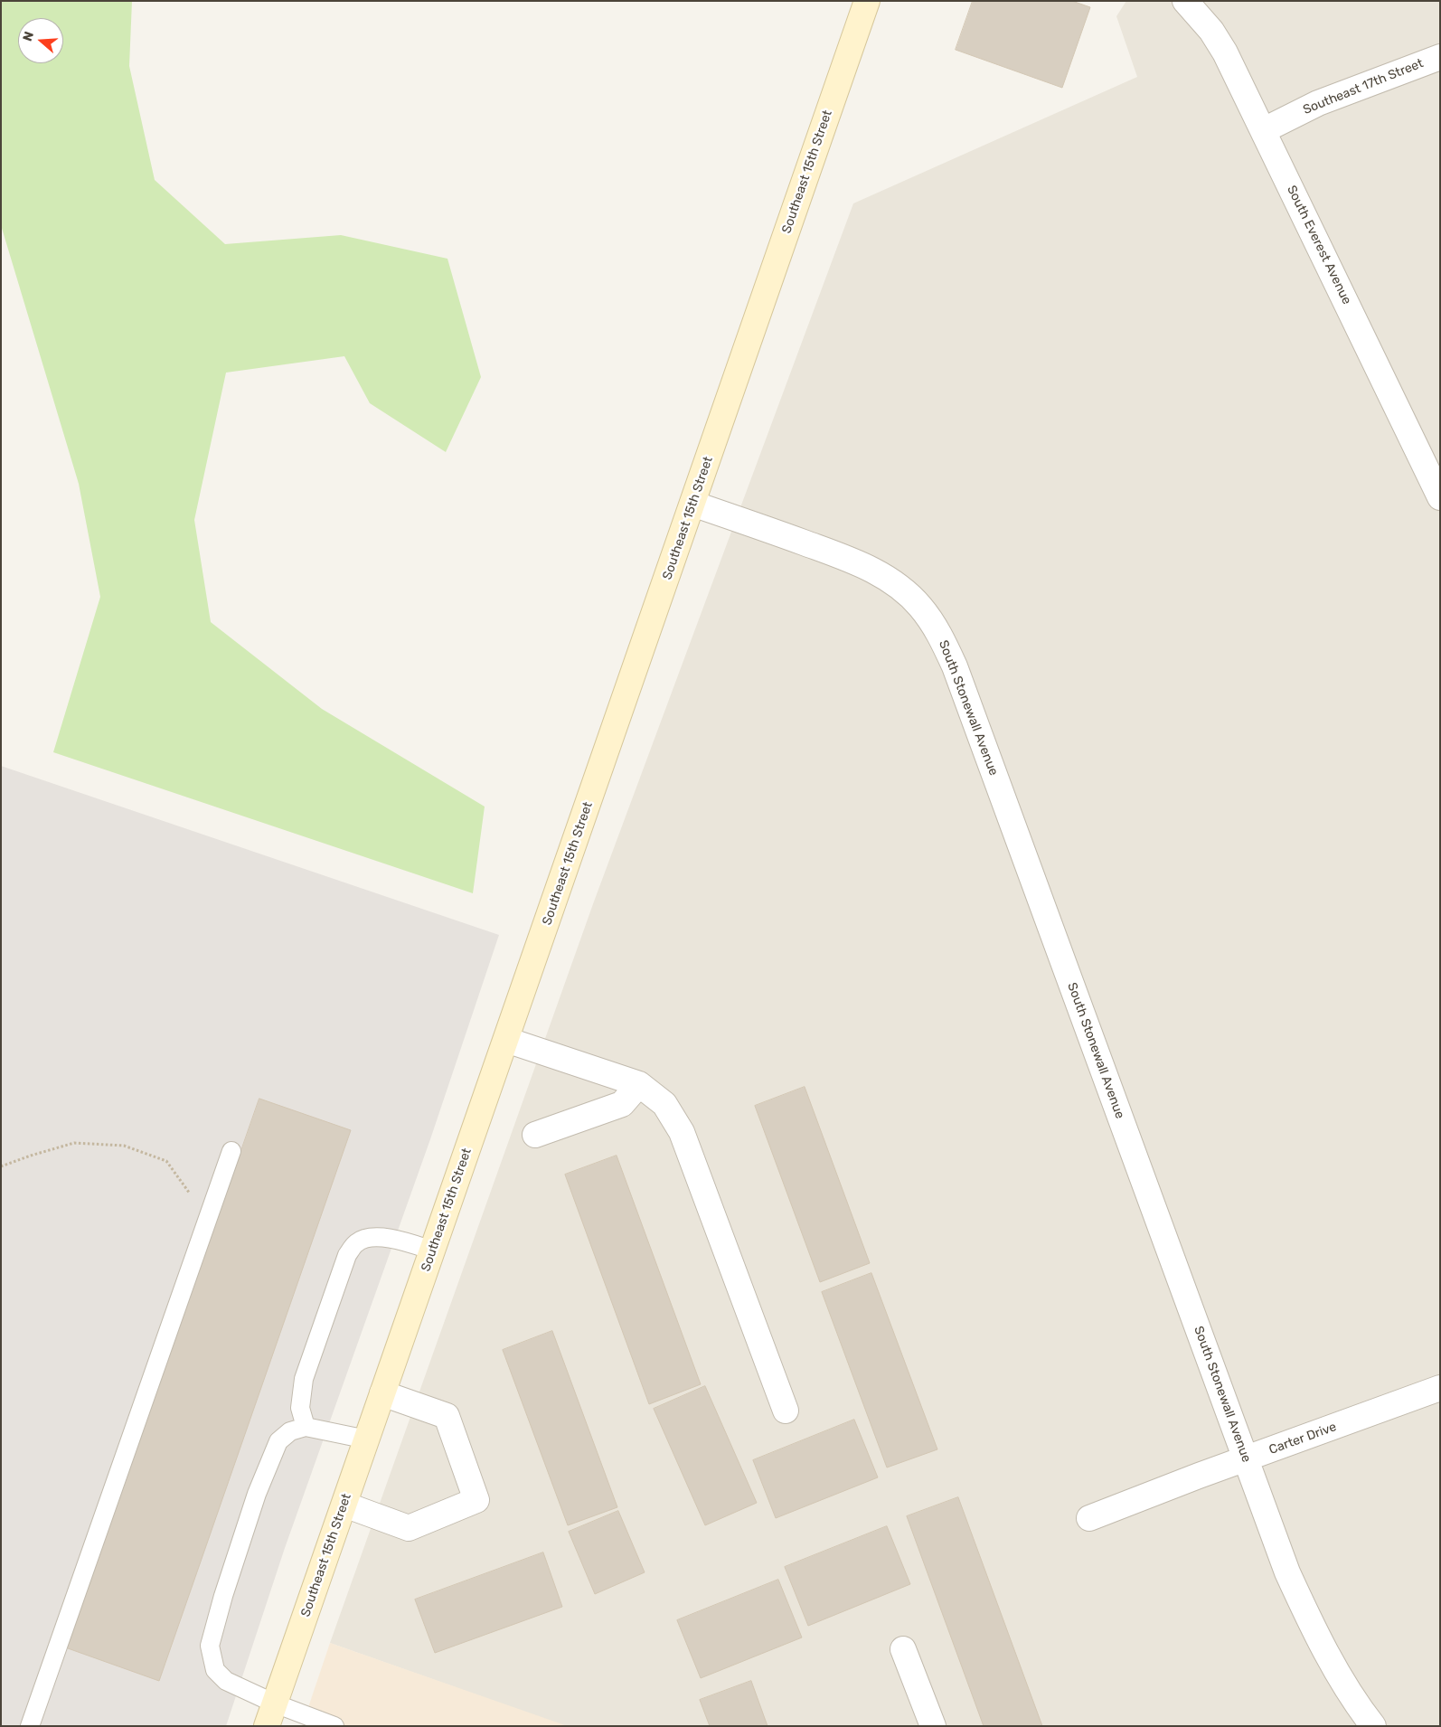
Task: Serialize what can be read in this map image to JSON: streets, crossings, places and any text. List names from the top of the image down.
{
  "streets": {
    "main road": ["Southeast 15th Street"],
    "street": [
      "Southeast 17th Street",
      "South Everest Avenue",
      "South Stonewall Avenue",
      "Carter Drive"
    ]
  },
  "crossings": [
    ["Southeast 17th Street", "South Everest Avenue"],
    ["Southeast 15th Street", "South Stonewall Avenue"],
    ["South Stonewall Avenue", "Carter Drive"]
  ],
  "north": "left"
}
